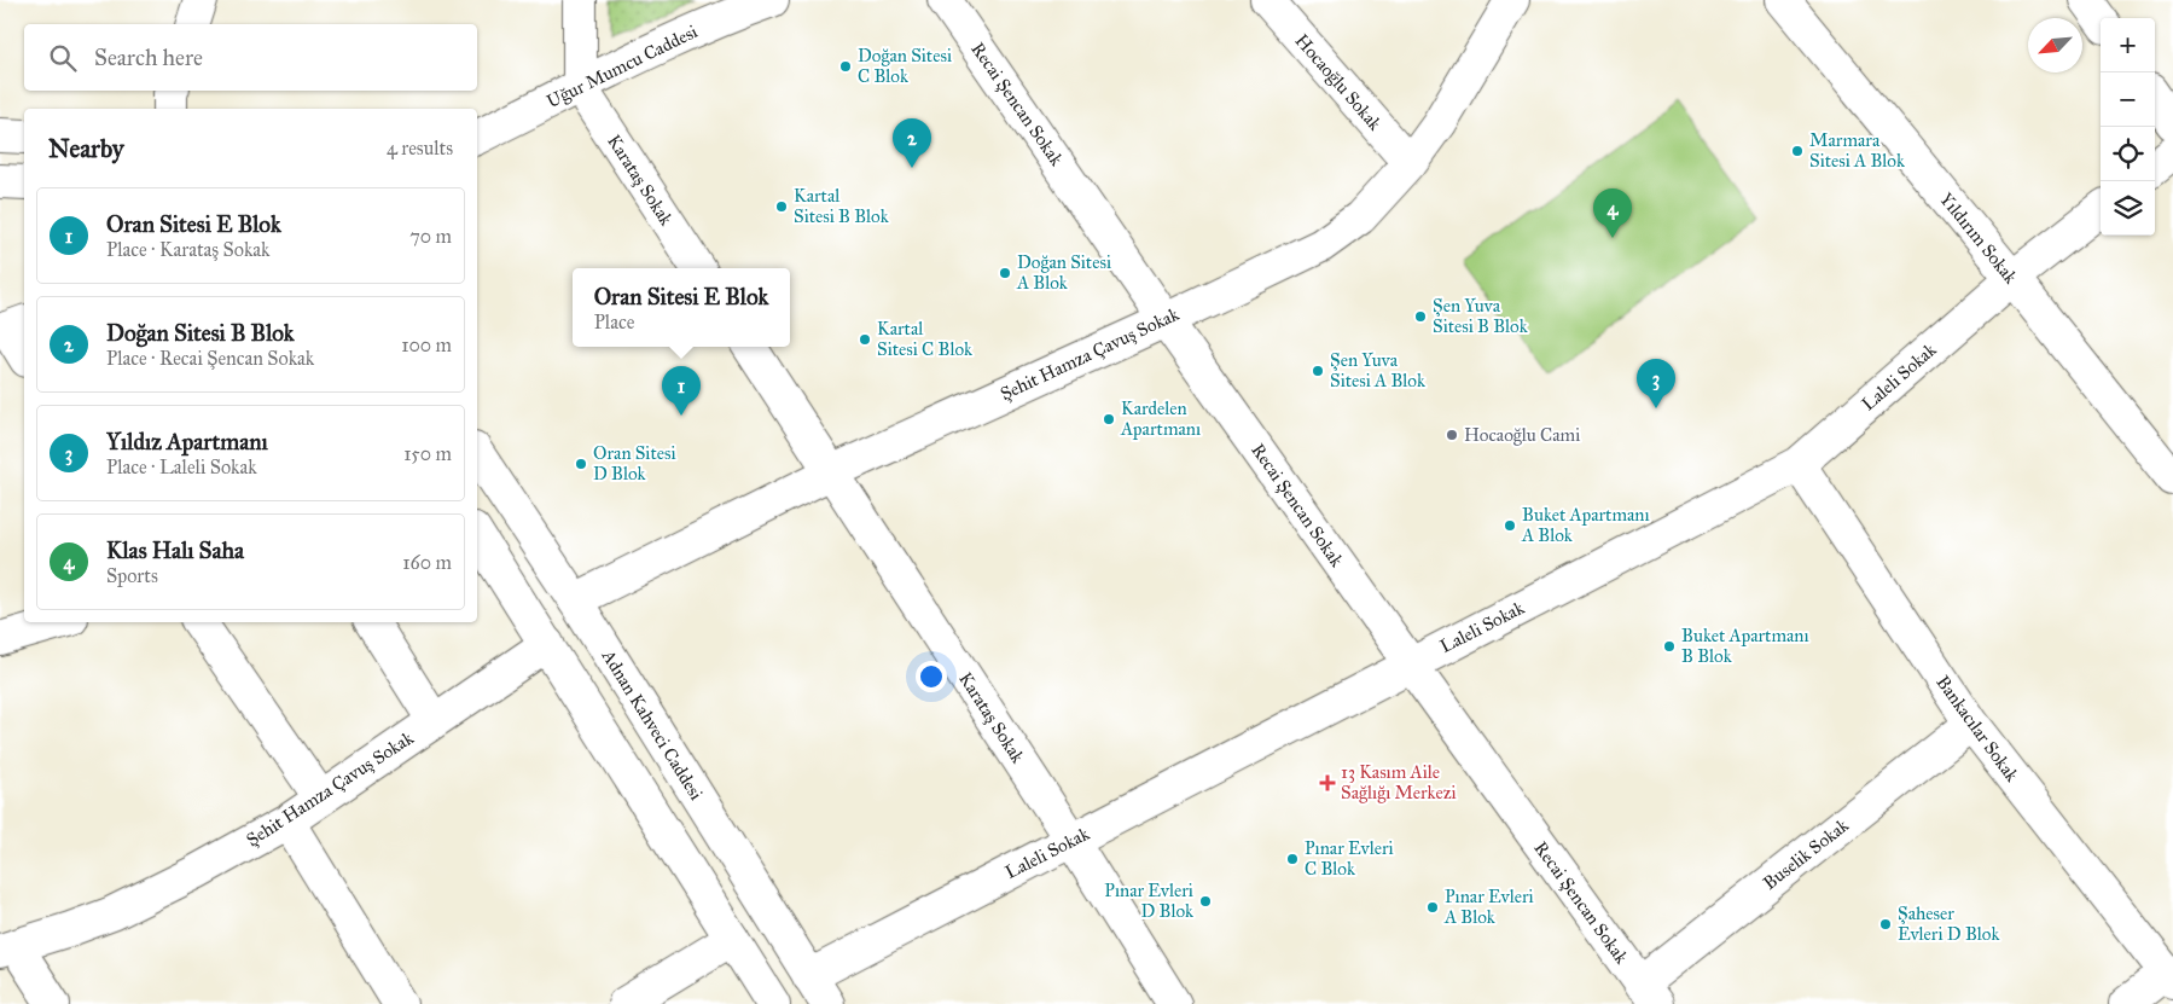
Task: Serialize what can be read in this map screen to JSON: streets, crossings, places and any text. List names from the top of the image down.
{
  "streets": {
    "street": [
      "Uğur Mumcu Caddesi",
      "Hocaoğlu Sokak",
      "Recai Şencan Sokak",
      "Karataş Sokak",
      "Yıldırım Sokak",
      "Şehit Hamza Çavuş Sokak",
      "Laleli Sokak",
      "Adnan Kahveci Caddesi",
      "Bankacılar Sokak",
      "Buselik Sokak"
    ]
  },
  "crossings": [
    ["Uğur Mumcu Caddesi", "Karataş Sokak"],
    ["Hocaoğlu Sokak", "Şehit Hamza Çavuş Sokak"],
    ["Recai Şencan Sokak", "Şehit Hamza Çavuş Sokak"],
    ["Recai Şencan Sokak", "Laleli Sokak"],
    ["Recai Şencan Sokak", "Buselik Sokak"],
    ["Karataş Sokak", "Şehit Hamza Çavuş Sokak"],
    ["Karataş Sokak", "Laleli Sokak"],
    ["Yıldırım Sokak", "Laleli Sokak"],
    ["Şehit Hamza Çavuş Sokak", "Adnan Kahveci Caddesi"],
    ["Laleli Sokak", "Adnan Kahveci Caddesi"],
    ["Laleli Sokak", "Bankacılar Sokak"],
    ["Bankacılar Sokak", "Buselik Sokak"]
  ],
  "places": {
    "other": [
      "Doğan Sitesi C Blok",
      "Marmara Sitesi A Blok",
      "Kartal Sitesi B Blok",
      "Doğan Sitesi A Blok",
      "Şen Yuva Sitesi B Blok",
      "Kartal Sitesi C Blok",
      "Şen Yuva Sitesi A Blok",
      "Kardelen Apartmanı",
      "Hocaoğlu Cami",
      "Oran Sitesi D Blok",
      "Buket Apartmanı A Blok",
      "Buket Apartmanı B Blok",
      "Pınar Evleri C Blok",
      "Pınar Evleri D Blok",
      "Pınar Evleri A Blok",
      "Şaheser Evleri D Blok"
    ],
    "health": ["13 Kasım Aile Sağlığı Merkezi"]
  },
  "north": "bottom left",
  "page": {
    "map_buttons": ["+", "−"],
    "search": "Search here",
    "heading": ["Nearby", "4 results"],
    "pins": [
      "2",
      "4",
      "3",
      "1"
    ],
    "list": [
      {
        "mark": "1",
        "name": "Oran Sitesi E Blok",
        "note": "Place · Karataş Sokak",
        "value": "70 m"
      },
      {
        "mark": "2",
        "name": "Doğan Sitesi B Blok",
        "note": "Place · Recai Şencan Sokak",
        "value": "100 m"
      },
      {
        "mark": "3",
        "name": "Yıldız Apartmanı",
        "note": "Place · Laleli Sokak",
        "value": "150 m"
      },
      {
        "mark": "4",
        "name": "Klas Halı Saha",
        "note": "Sports",
        "value": "160 m"
      }
    ],
    "popup": ["Oran Sitesi E Blok", "Place"]
  }
}
